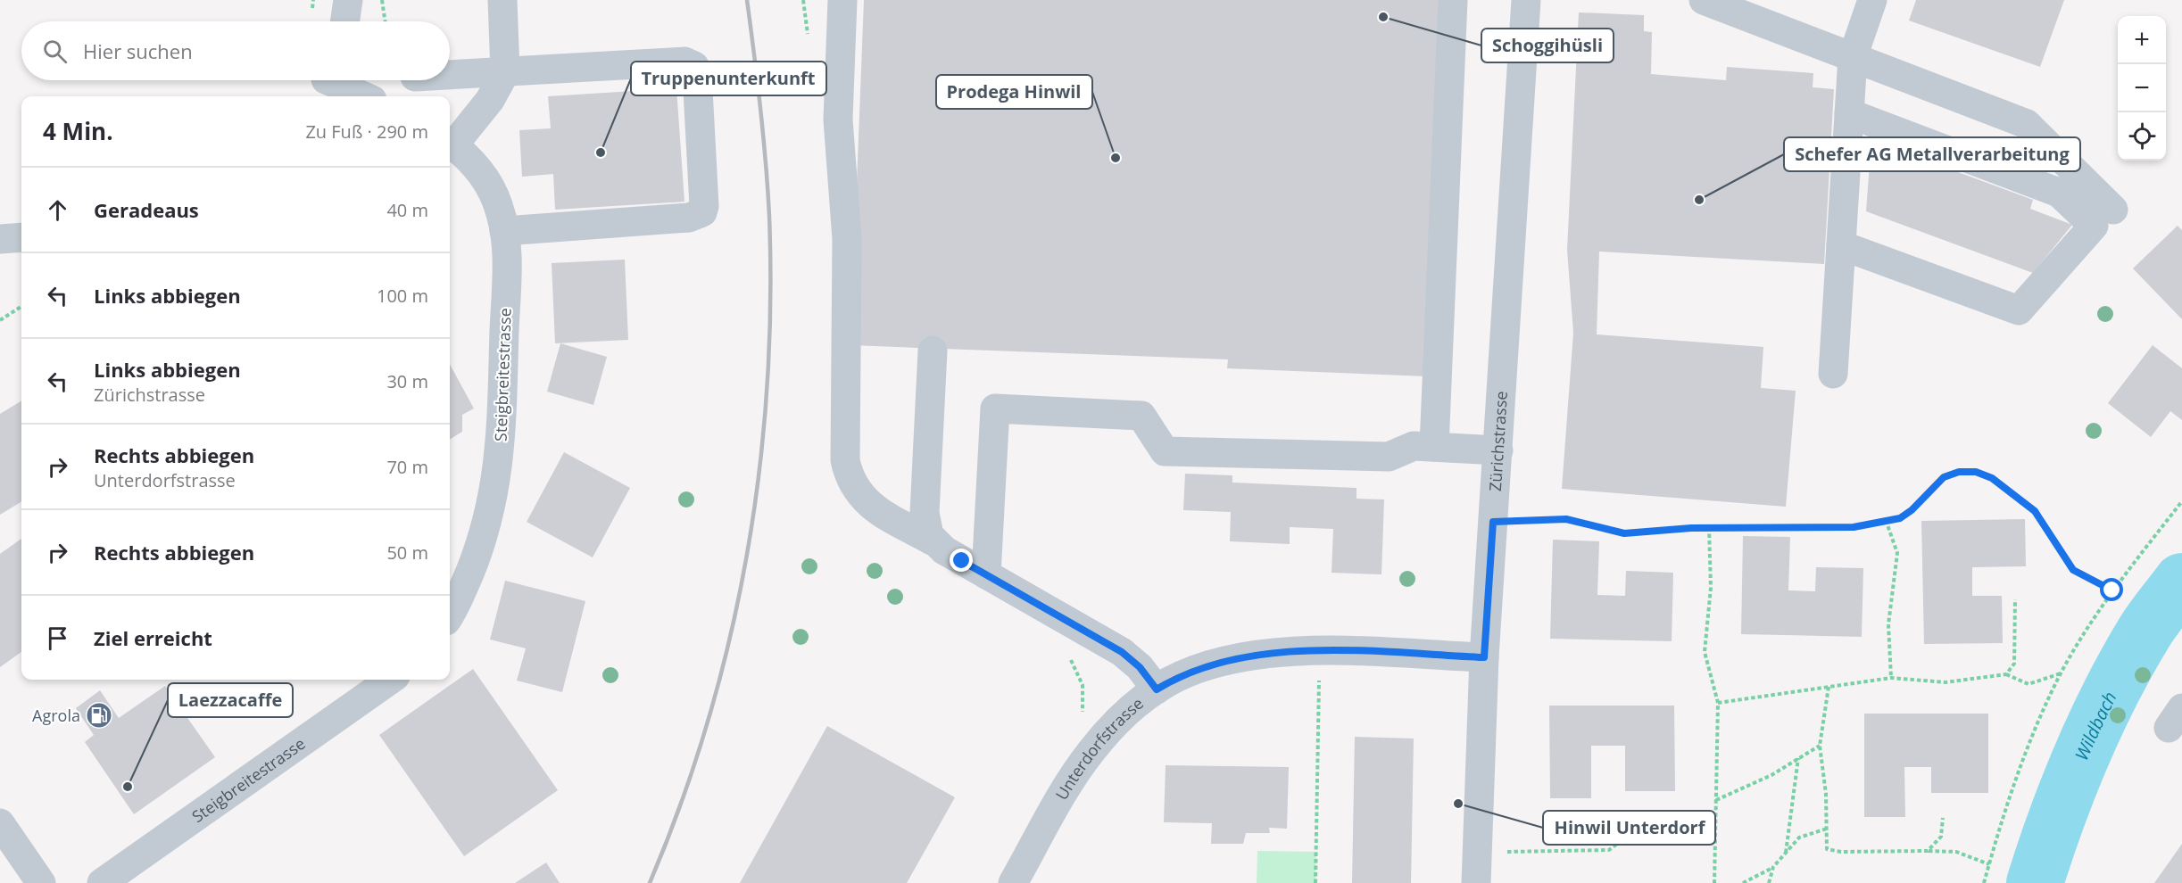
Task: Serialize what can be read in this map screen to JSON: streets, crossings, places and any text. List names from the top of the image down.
{
  "streets": {
    "street": ["Steigbreitestrasse", "Zürichstrasse", "Unterdorfstrasse"]
  },
  "crossings": [
    ["Zürichstrasse", "Unterdorfstrasse"]
  ],
  "water": ["Wildbach"],
  "places": {
    "other": [
      "Schoggihüsli",
      "Truppenunterkunft",
      "Prodega Hinwil",
      "Schefer AG Metallverarbeitung",
      "Laezzacaffe",
      "Hinwil Unterdorf"
    ],
    "fuel station": ["Agrola"]
  },
  "page": {
    "map_buttons": ["+", "−"],
    "search": "Hier suchen",
    "heading": ["4 Min.", "Zu Fuß · 290 m"],
    "list": [
      ["Geradeaus", "40 m"],
      ["Links abbiegen", "100 m"],
      ["Links abbiegen", "Zürichstrasse", "30 m"],
      ["Rechts abbiegen", "Unterdorfstrasse", "70 m"],
      ["Rechts abbiegen", "50 m"],
      "Ziel erreicht"
    ]
  }
}
